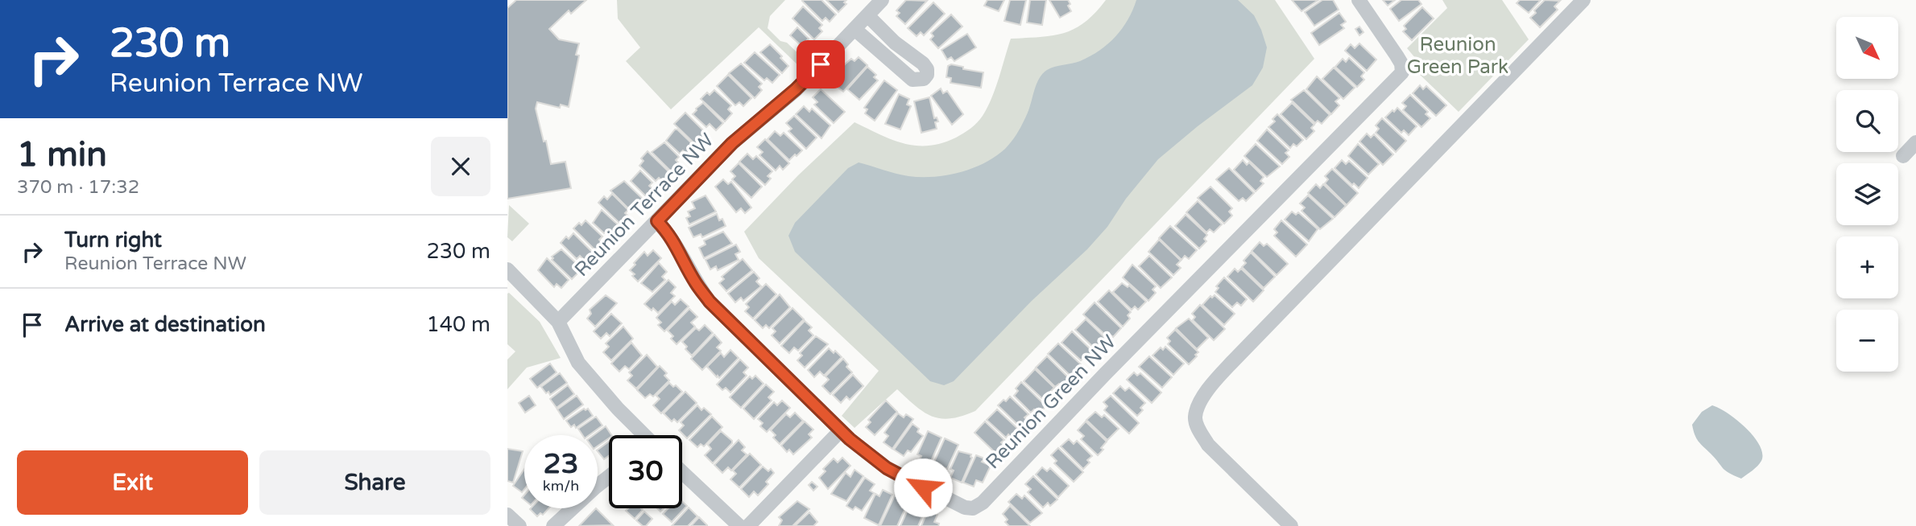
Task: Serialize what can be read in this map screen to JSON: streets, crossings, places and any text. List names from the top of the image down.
{
  "streets": {
    "street": ["Reunion Terrace NW", "Reunion Green NW"]
  },
  "crossings": [
    ["Reunion Terrace NW", "Reunion Green NW"]
  ],
  "parks": ["Reunion Green Park"],
  "north": "bottom right",
  "page": {
    "turn": ["230 m", "Reunion Terrace NW"],
    "map_buttons": ["+", "−"],
    "heading": ["1 min", "370 m · 17:32"],
    "list": [
      {
        "name": "Turn right",
        "note": "Reunion Terrace NW",
        "value": "230 m"
      },
      {
        "name": "Arrive at destination",
        "value": "140 m"
      }
    ],
    "speed": "23 km/h",
    "limit": "30",
    "buttons": ["Exit", "Share"]
  }
}
